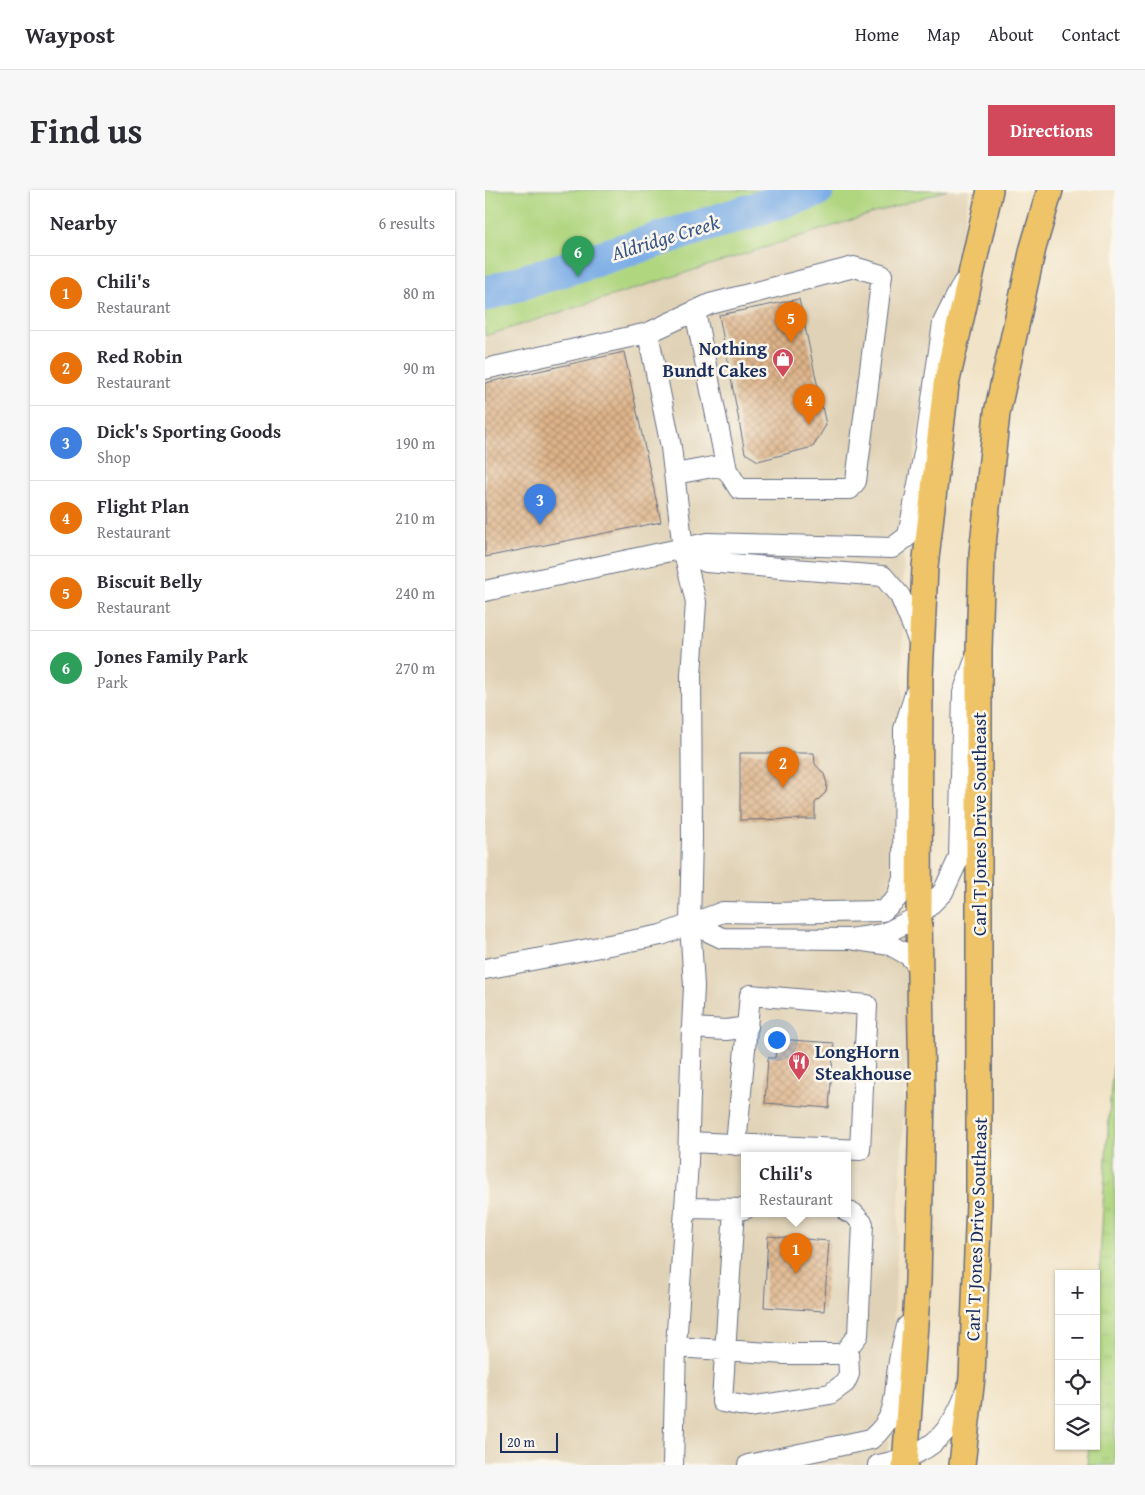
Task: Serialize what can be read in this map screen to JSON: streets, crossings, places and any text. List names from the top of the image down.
{
  "streets": {
    "main road": ["Carl T Jones Drive Southeast"]
  },
  "water": ["Aldridge Creek"],
  "places": {
    "shop": ["Nothing Bundt Cakes"],
    "restaurant": ["LongHorn Steakhouse"]
  },
  "scale_bar": "20 m",
  "page": {
    "header": "Waypost",
    "nav": [
      "Home",
      "Map",
      "About",
      "Contact"
    ],
    "title": "Find us",
    "buttons": "Directions",
    "heading": ["Nearby", "6 results"],
    "pins": [
      "6",
      "5",
      "4",
      "3",
      "2",
      "1"
    ],
    "list": [
      {
        "mark": "1",
        "name": "Chili's",
        "note": "Restaurant",
        "value": "80 m"
      },
      {
        "mark": "2",
        "name": "Red Robin",
        "note": "Restaurant",
        "value": "90 m"
      },
      {
        "mark": "3",
        "name": "Dick's Sporting Goods",
        "note": "Shop",
        "value": "190 m"
      },
      {
        "mark": "4",
        "name": "Flight Plan",
        "note": "Restaurant",
        "value": "210 m"
      },
      {
        "mark": "5",
        "name": "Biscuit Belly",
        "note": "Restaurant",
        "value": "240 m"
      },
      {
        "mark": "6",
        "name": "Jones Family Park",
        "note": "Park",
        "value": "270 m"
      }
    ],
    "popup": ["Chili's", "Restaurant"],
    "map_buttons": ["+", "−"],
    "scale": "20 m"
  }
}
